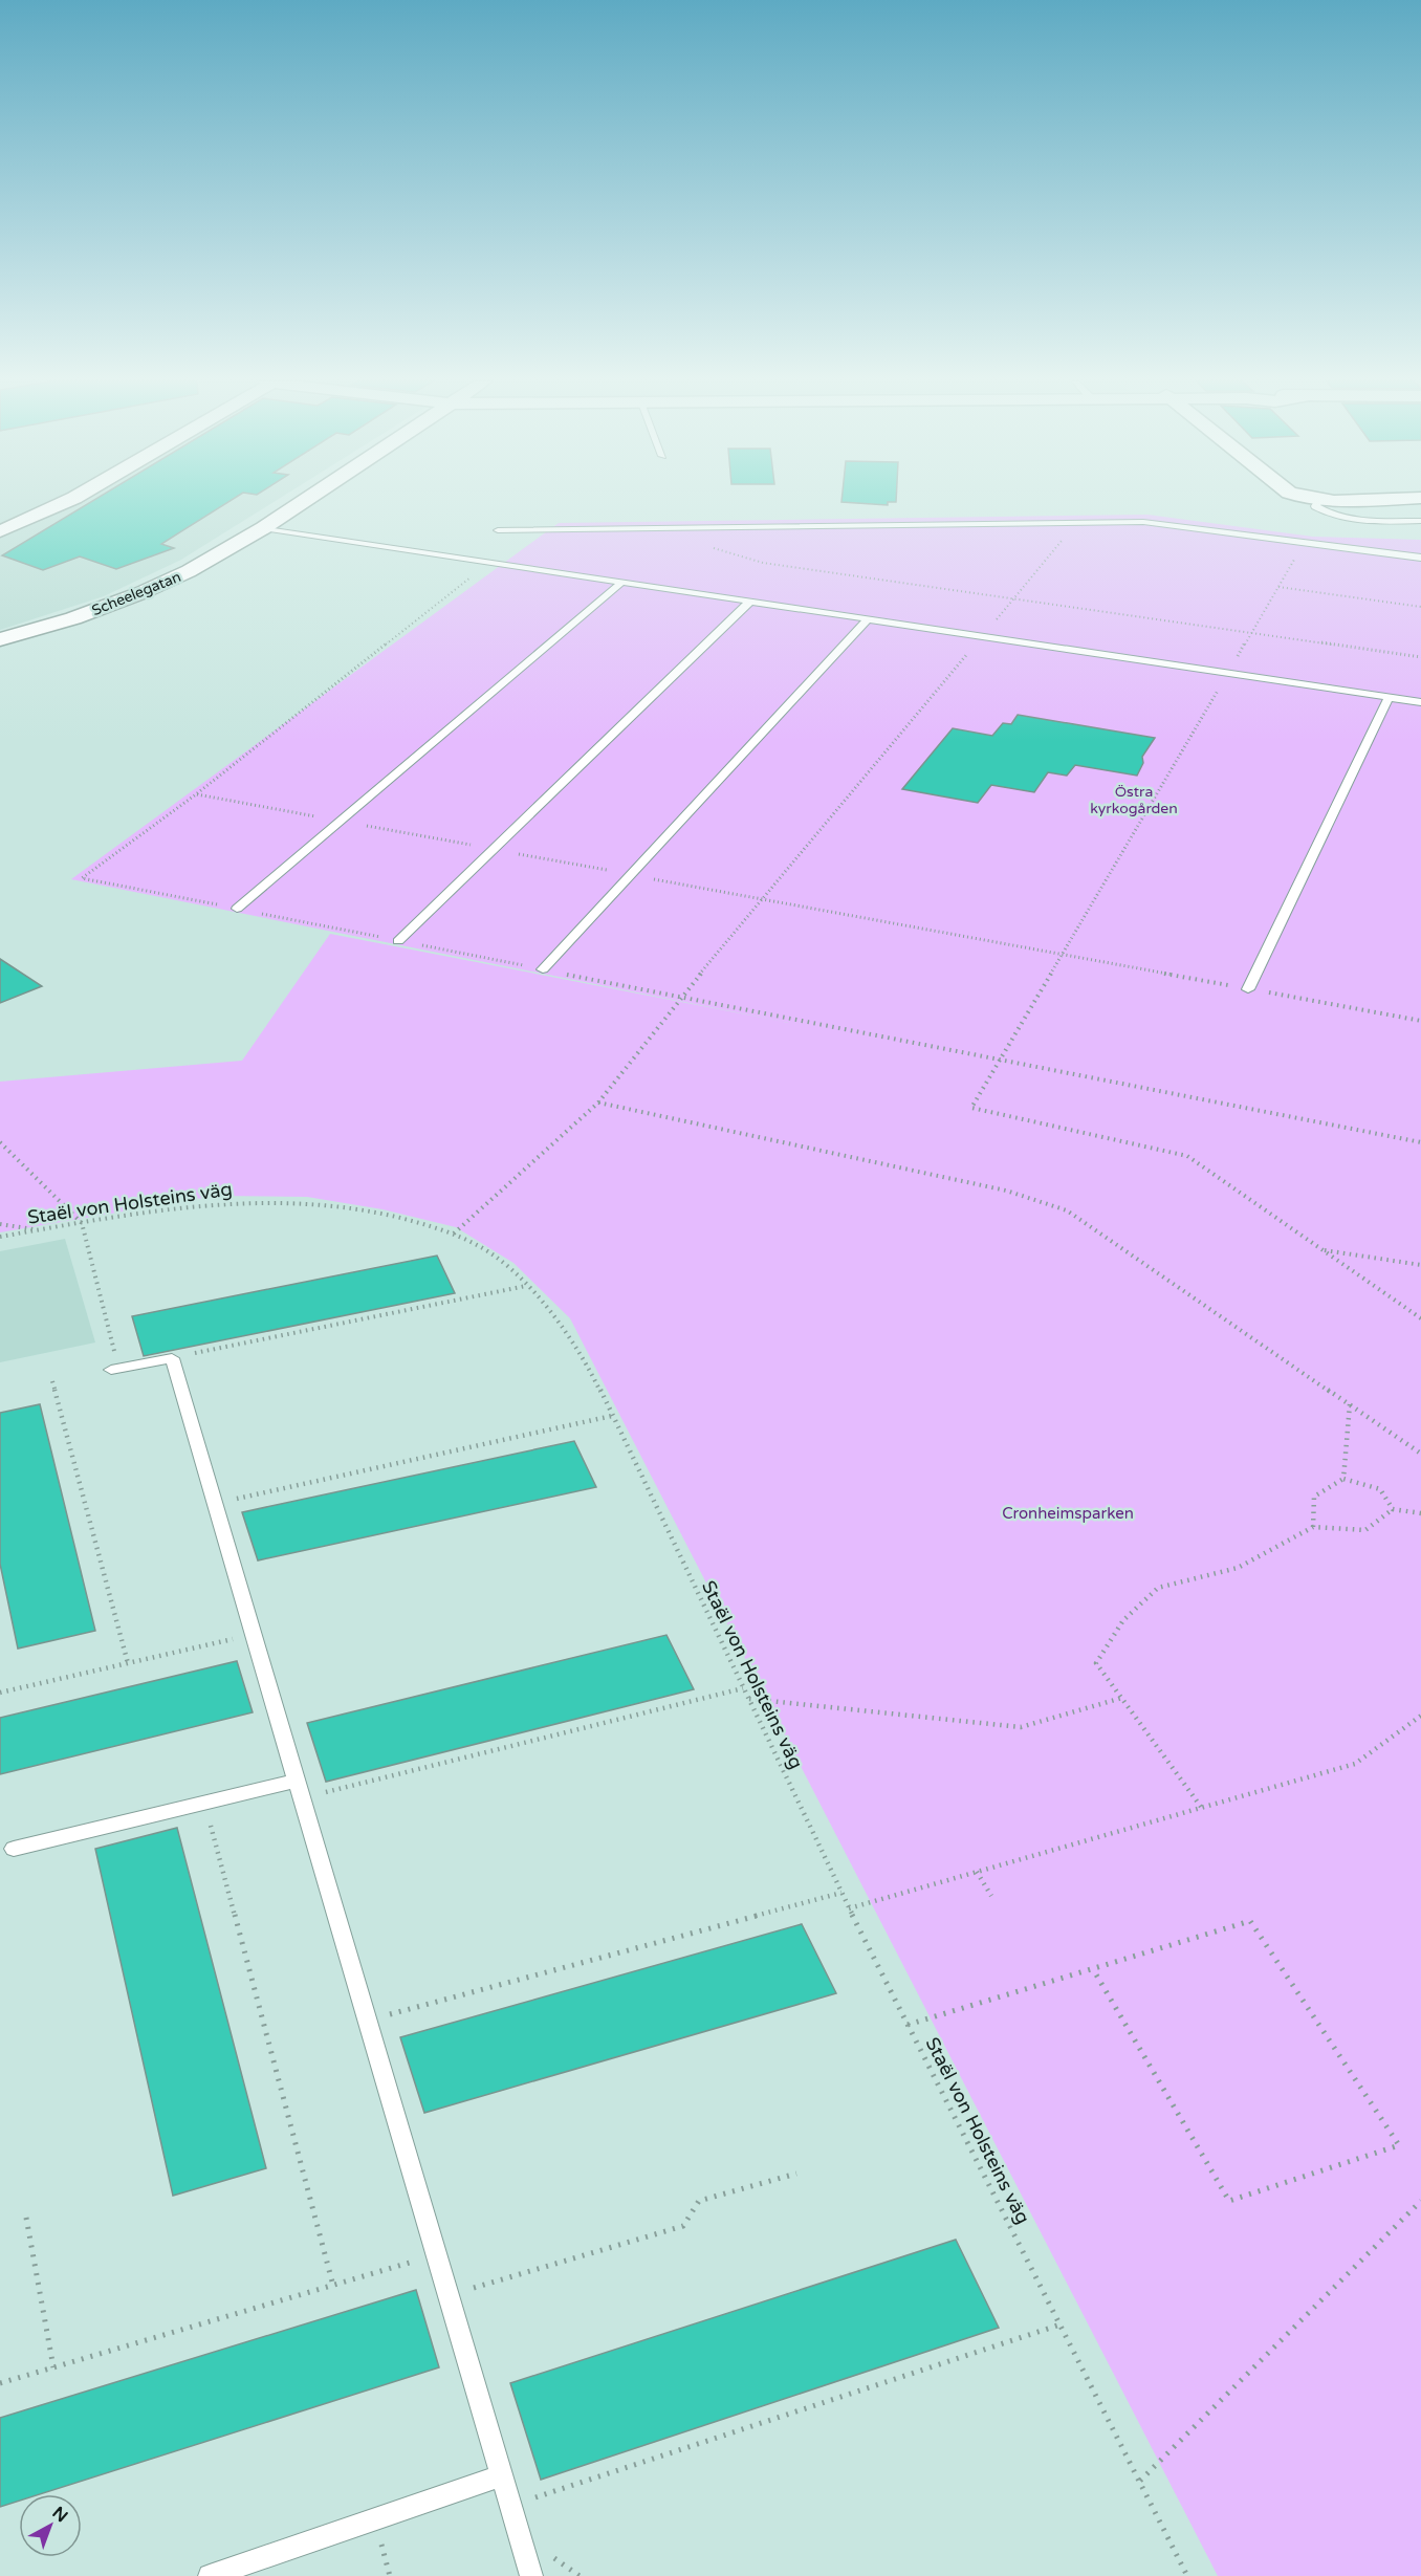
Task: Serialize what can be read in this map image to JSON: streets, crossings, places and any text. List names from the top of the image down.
{
  "streets": {
    "street": ["Scheelegatan"],
    "path": ["Staël von Holsteins väg"]
  },
  "parks": ["Östra kyrkogården", "Cronheimsparken"],
  "north": "top right"
}
